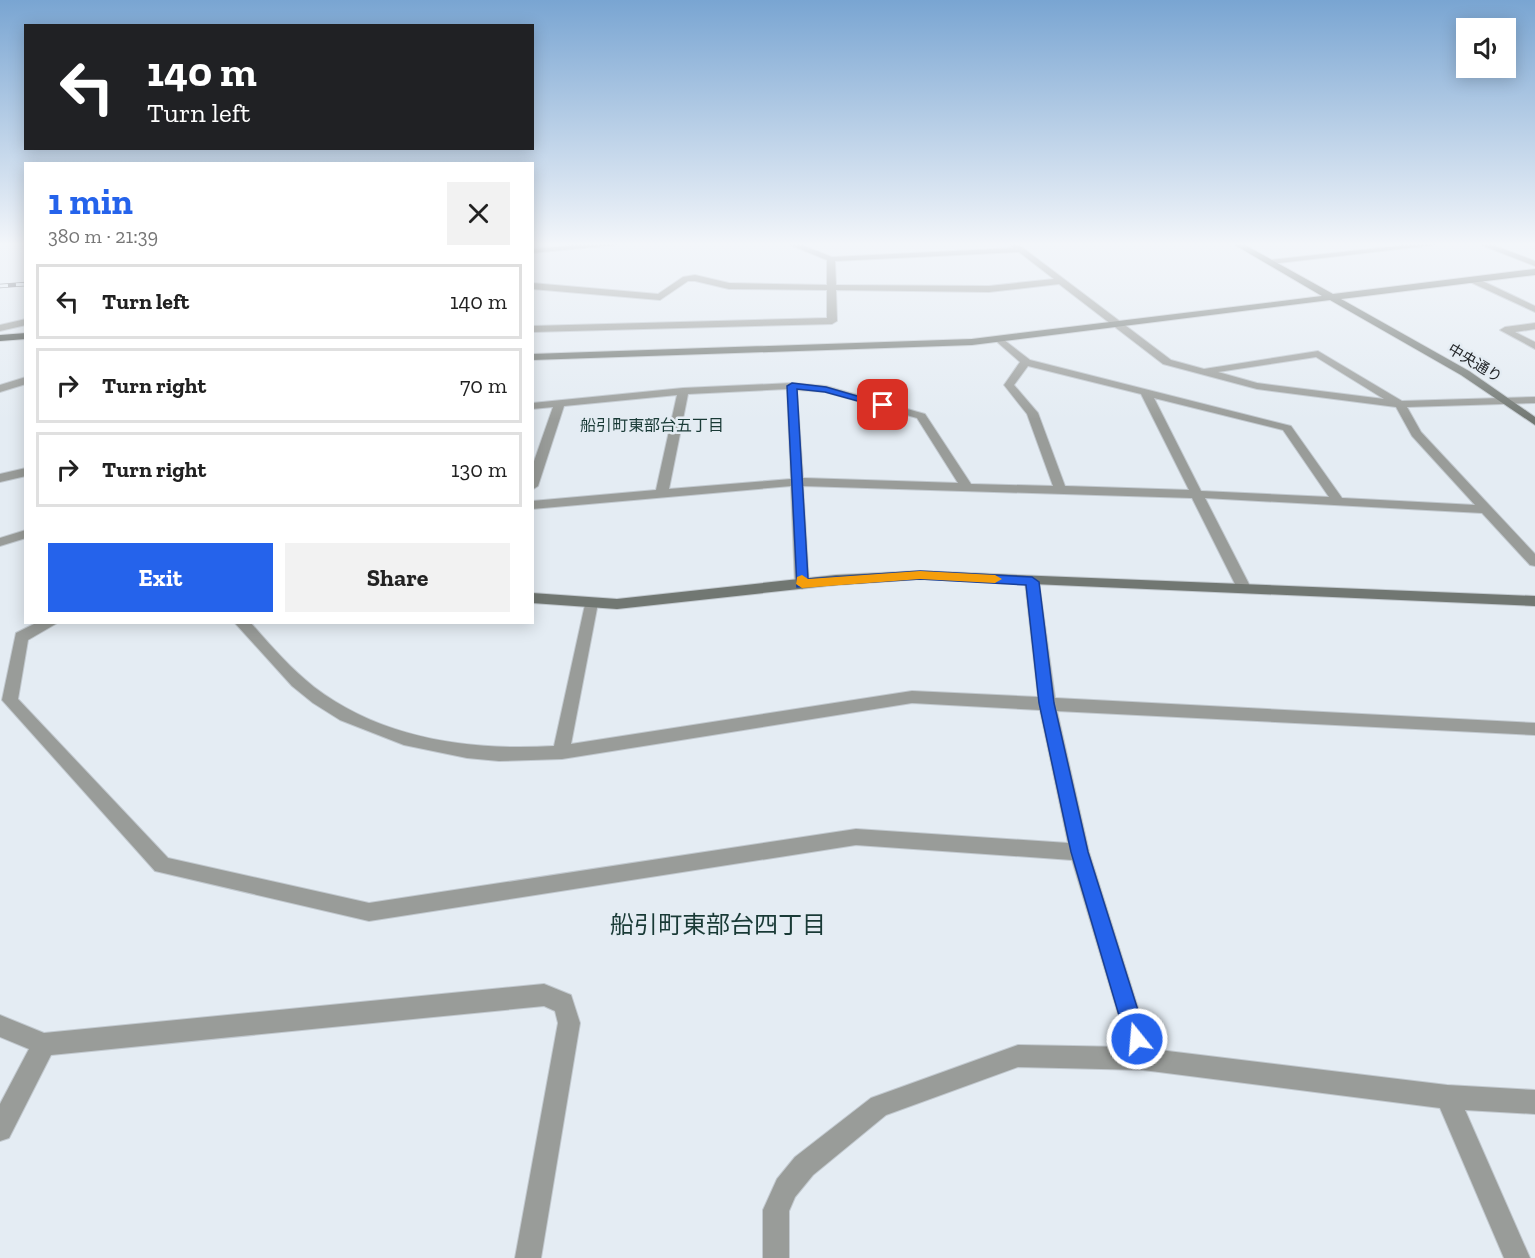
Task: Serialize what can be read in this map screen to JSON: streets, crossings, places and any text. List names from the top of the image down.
{
  "streets": {
    "street": ["中央通り"]
  },
  "districts": ["船引町東部台五丁目", "船引町東部台四丁目"],
  "page": {
    "turn": ["140 m", "Turn left"],
    "heading": ["1 min", "380 m · 21:39"],
    "list": [
      {
        "name": "Turn left",
        "value": "140 m"
      },
      {
        "name": "Turn right",
        "value": "70 m"
      },
      {
        "name": "Turn right",
        "value": "130 m"
      }
    ],
    "buttons": ["Exit", "Share"]
  }
}
